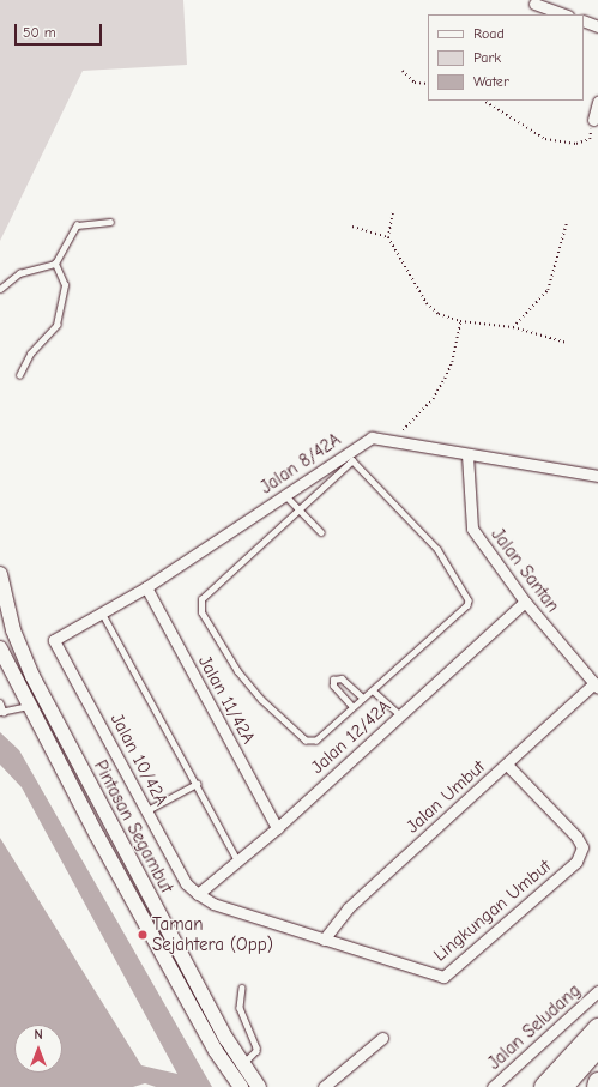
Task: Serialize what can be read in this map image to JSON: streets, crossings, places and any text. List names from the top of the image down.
{
  "streets": {
    "main road": ["Pintasan Segambut"],
    "street": [
      "Jalan 8/42A",
      "Jalan Santan",
      "Jalan 11/42A",
      "Jalan 12/42A",
      "Jalan 10/42A",
      "Jalan Umbut",
      "Lingkungan Umbut",
      "Jalan Seludang"
    ]
  },
  "crossings": [
    ["Jalan 8/42A", "Jalan Santan"],
    ["Jalan 8/42A", "Jalan 11/42A"],
    ["Jalan 8/42A", "Jalan 10/42A"],
    ["Jalan Santan", "Jalan 12/42A"],
    ["Jalan Santan", "Jalan Umbut"],
    ["Jalan 11/42A", "Jalan 12/42A"],
    ["Jalan 12/42A", "Jalan 10/42A"],
    ["Jalan 12/42A", "Lingkungan Umbut"],
    ["Jalan 10/42A", "Lingkungan Umbut"],
    ["Jalan Umbut", "Lingkungan Umbut"]
  ],
  "places": ["Taman Sejahtera (Opp)"],
  "legend": ["Road", "Park", "Water"],
  "scale_bar": "50 m",
  "north": "top"
}
